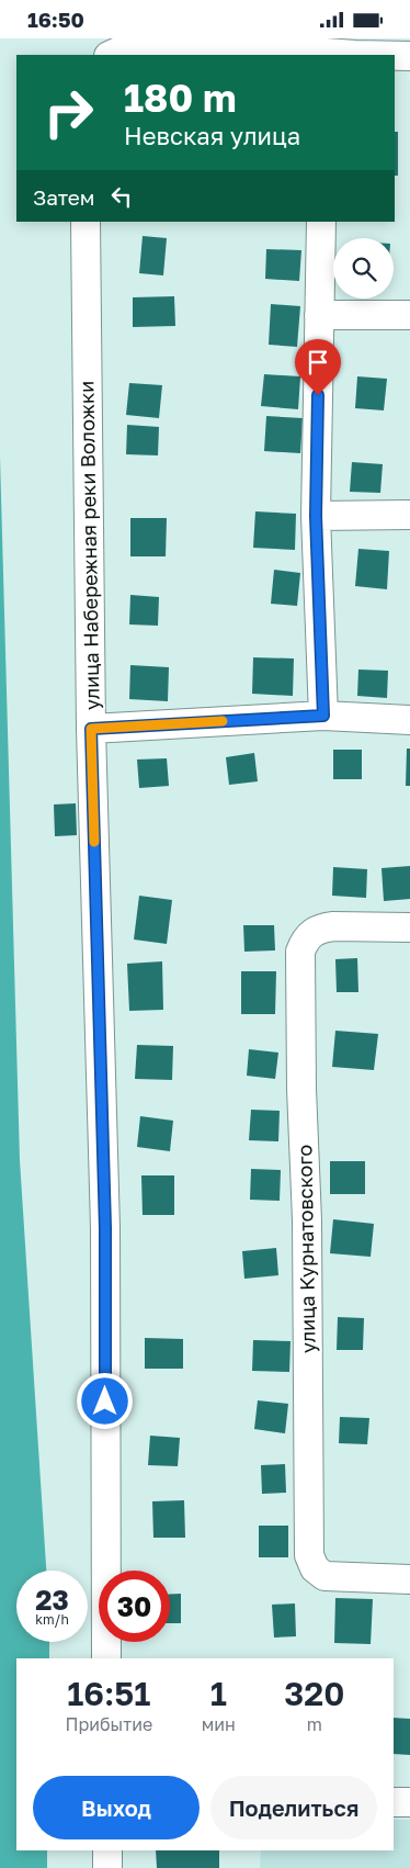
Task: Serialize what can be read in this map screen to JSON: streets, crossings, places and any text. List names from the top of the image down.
{
  "streets": {
    "street": ["улица Набережная реки Воложки", "улица Курнатовского"]
  },
  "page": {
    "status": "16:50",
    "turn": ["180 m", "Невская улица"],
    "then": "Затем",
    "speed": "23 km/h",
    "limit": "30",
    "eta": [
      "16:51",
      "Прибытие",
      "1",
      "мин",
      "320",
      "m"
    ],
    "buttons": ["Выход", "Поделиться"]
  }
}
